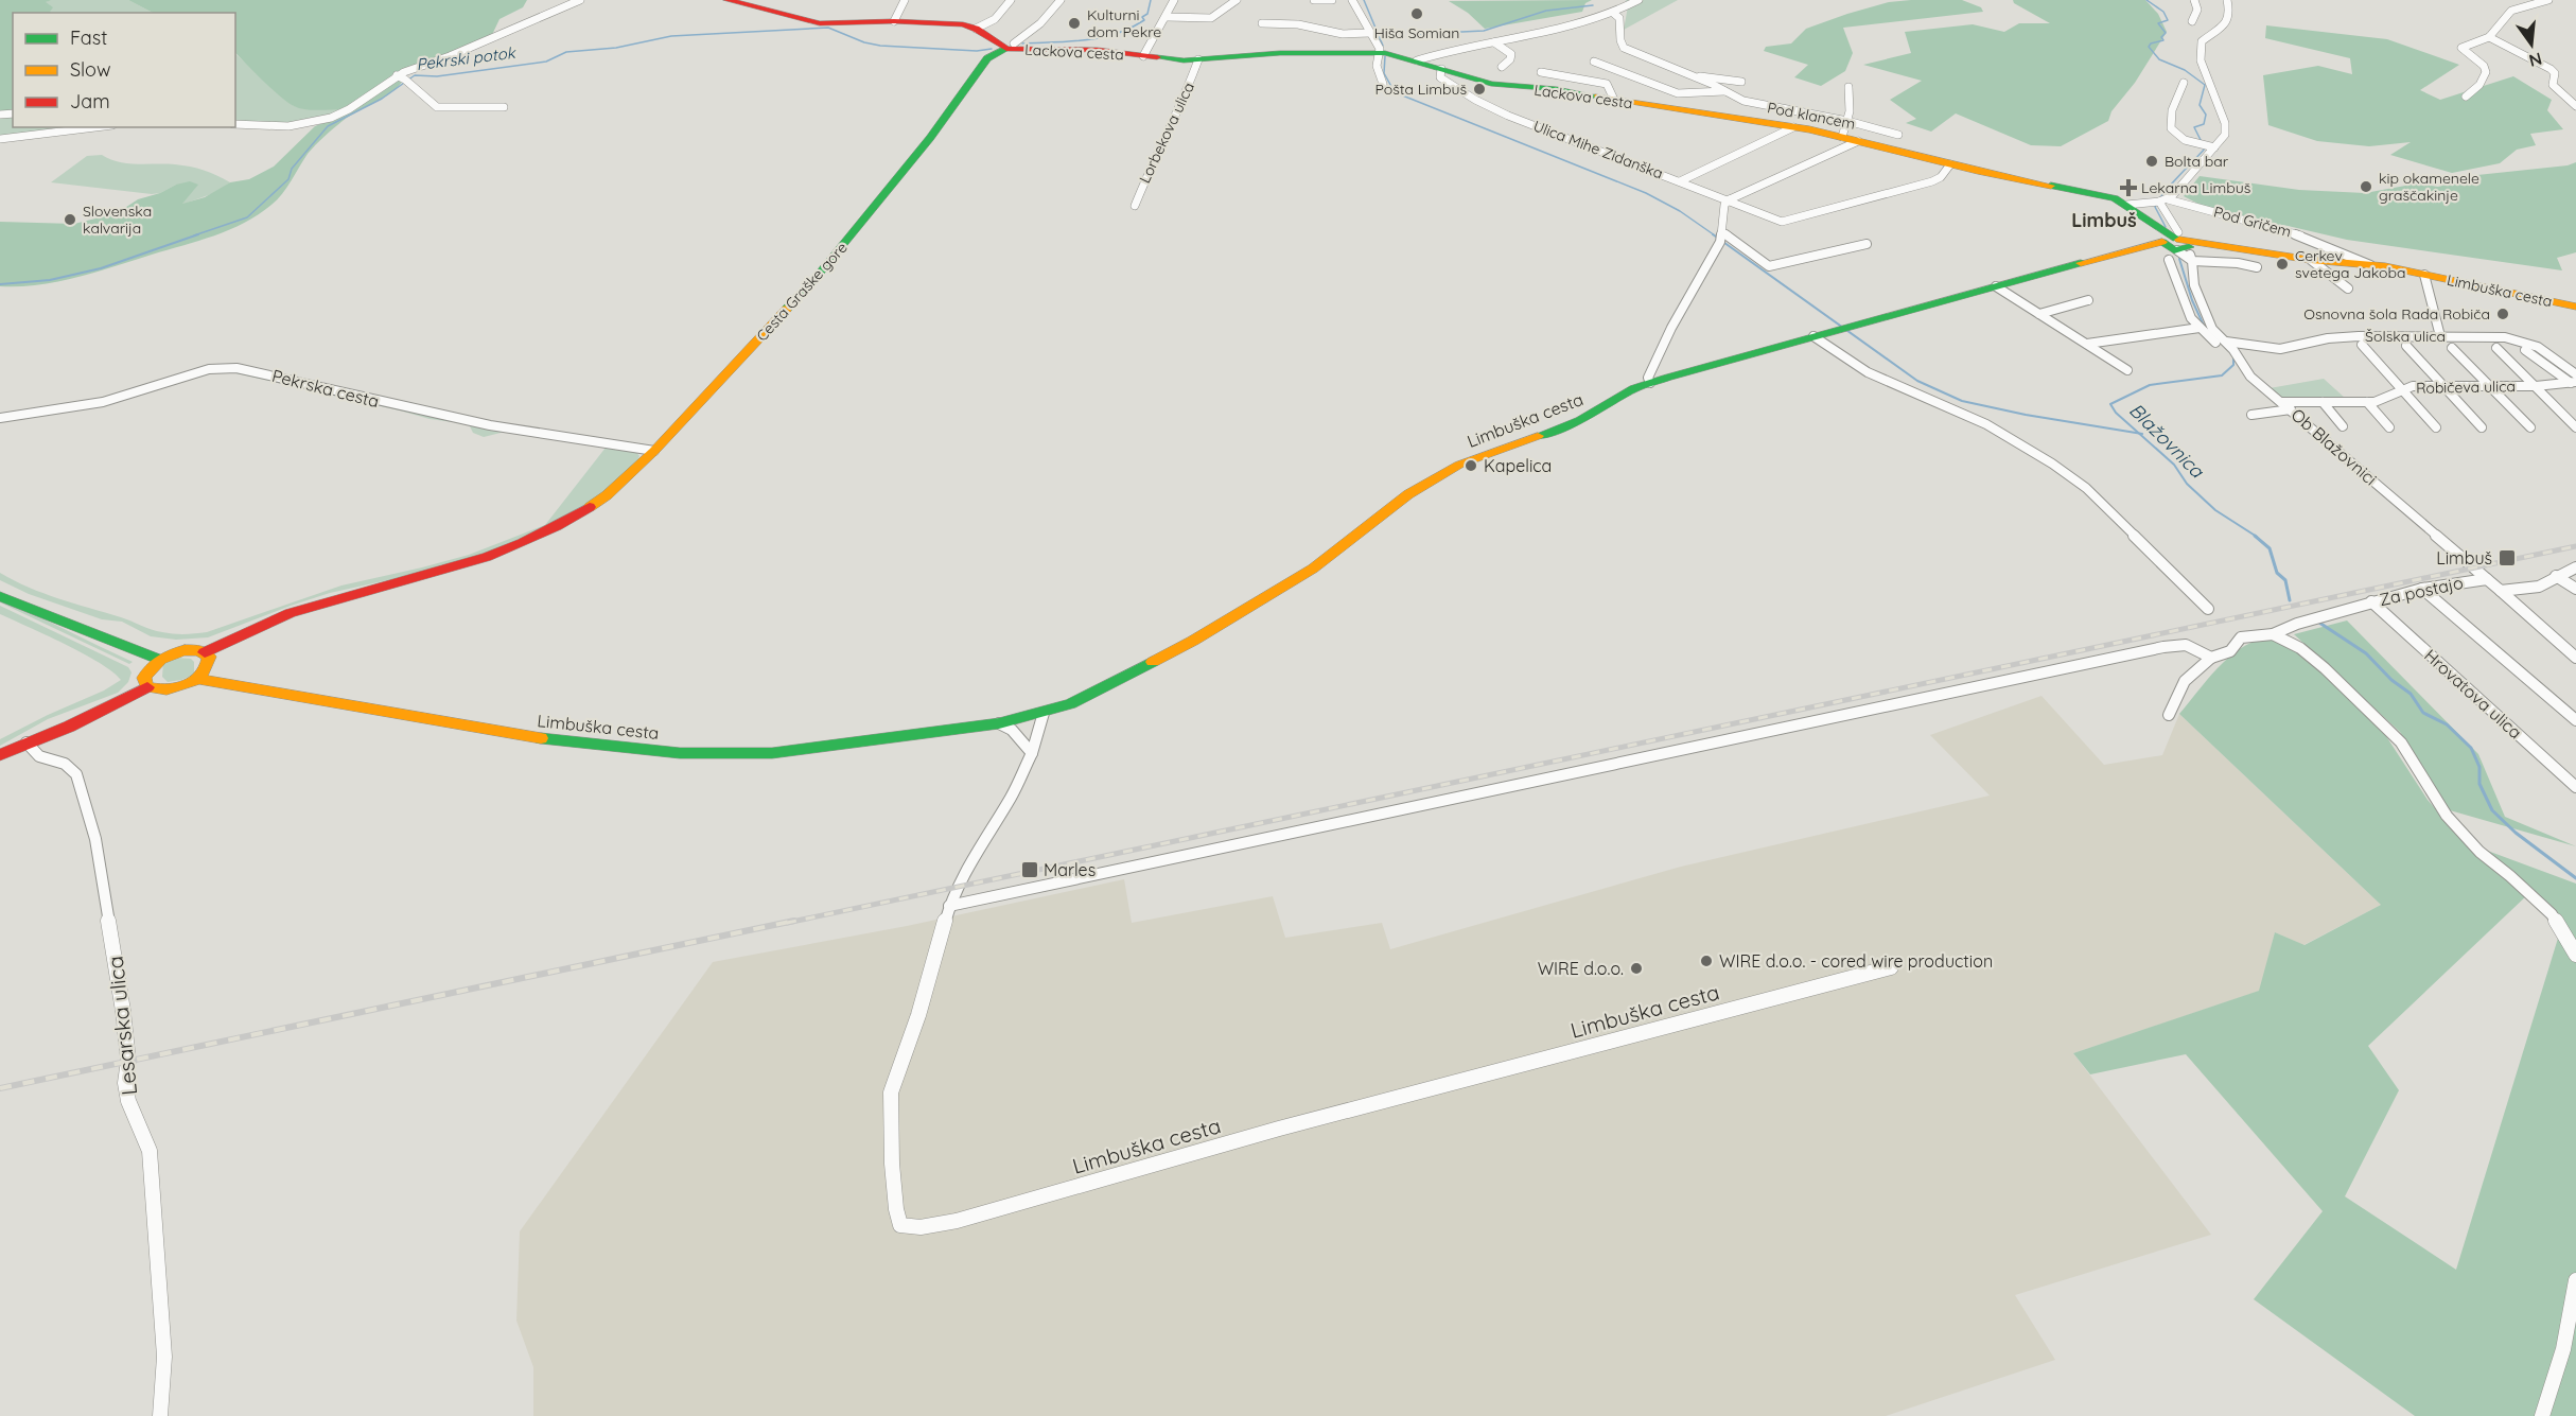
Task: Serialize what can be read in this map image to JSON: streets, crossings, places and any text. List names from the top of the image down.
{
  "streets": {
    "street": [
      "Lackova cesta",
      "Pod klancem",
      "Lorbekova ulica",
      "Ulica Mihe Zidanška",
      "Pod Gričem",
      "Limbuška cesta",
      "Cesta Graške gore",
      "Šolska ulica",
      "Robičeva ulica",
      "Pekrska cesta",
      "Ob Blažovnici",
      "Za postajo",
      "Hrovatova ulica",
      "Lesarska ulica"
    ]
  },
  "crossings": [
    ["Lackova cesta", "Lorbekova ulica"],
    ["Lackova cesta", "Ulica Mihe Zidanška"],
    ["Lackova cesta", "Limbuška cesta"],
    ["Lackova cesta", "Cesta Graške gore"],
    ["Lackova cesta", "Ob Blažovnici"],
    ["Pod Gričem", "Limbuška cesta"],
    ["Limbuška cesta", "Šolska ulica"],
    ["Limbuška cesta", "Ob Blažovnici"],
    ["Cesta Graške gore", "Pekrska cesta"],
    ["Šolska ulica", "Robičeva ulica"],
    ["Šolska ulica", "Ob Blažovnici"],
    ["Robičeva ulica", "Ob Blažovnici"],
    ["Ob Blažovnici", "Za postajo"],
    ["Za postajo", "Hrovatova ulica"]
  ],
  "districts": ["Limbuš"],
  "water": ["Pekrski potok", "Blažovnica"],
  "places": {
    "other": [
      "Hiša Somian",
      "Kulturni dom Pekre",
      "Pošta Limbuš",
      "Bolta bar",
      "kip okamenele graščakinje",
      "Slovenska kalvarija",
      "Cerkev svetega Jakoba",
      "Osnovna šola Rada Robiča",
      "Kapelica",
      "WIRE d.o.o. - cored wire production",
      "WIRE d.o.o."
    ],
    "health": ["Lekarna Limbuš"],
    "transit": ["Limbuš", "Marles"]
  },
  "legend": ["Fast", "Slow", "Jam"],
  "north": "bottom"
}
